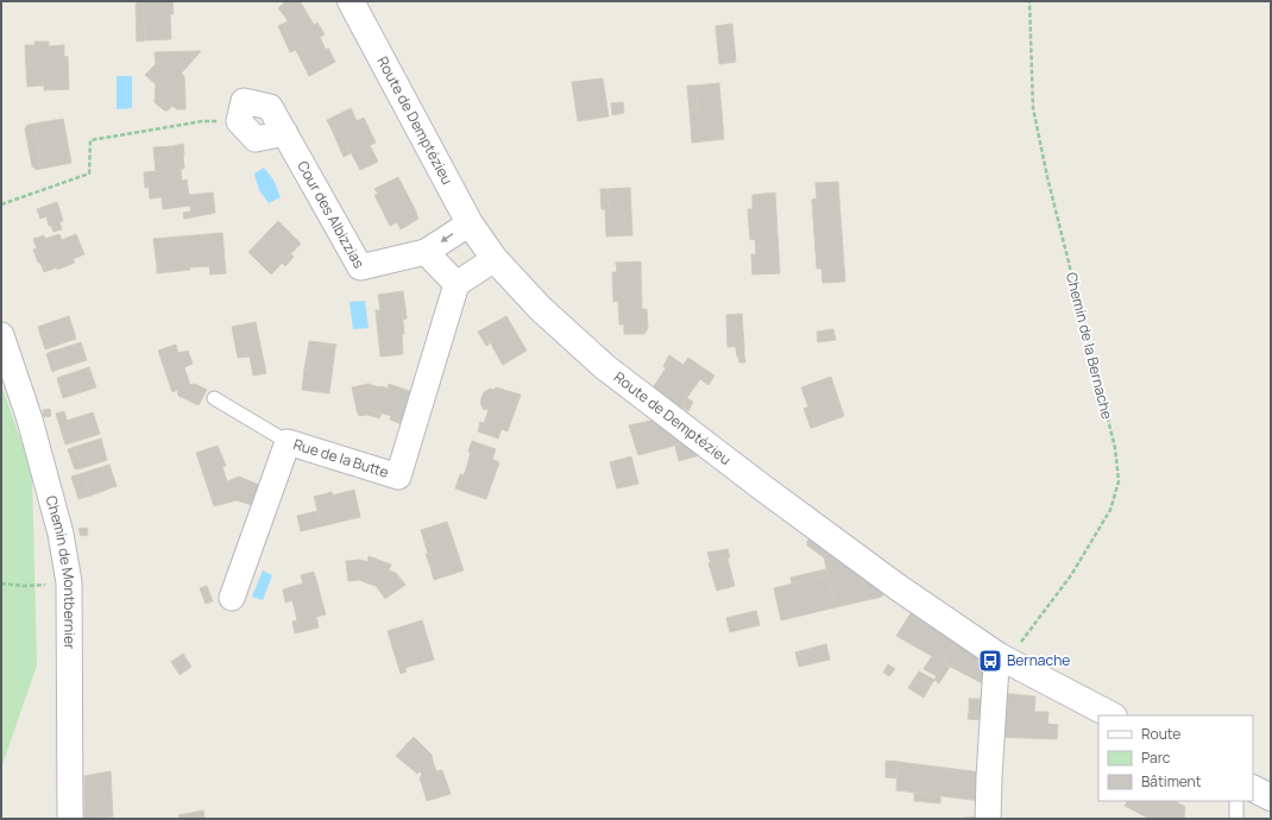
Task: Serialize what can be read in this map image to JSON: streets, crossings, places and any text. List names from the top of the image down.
{
  "streets": {
    "street": [
      "Route de Demptézieu",
      "Cour des Albizzias",
      "Rue de la Butte",
      "Chemin de Montbernier"
    ],
    "path": ["Chemin de la Bernache"]
  },
  "crossings": [
    ["Route de Demptézieu", "Cour des Albizzias"],
    ["Route de Demptézieu", "Chemin de la Bernache"]
  ],
  "places": {
    "bus stop": ["Bernache"]
  },
  "legend": ["Route", "Parc", "Bâtiment"]
}
